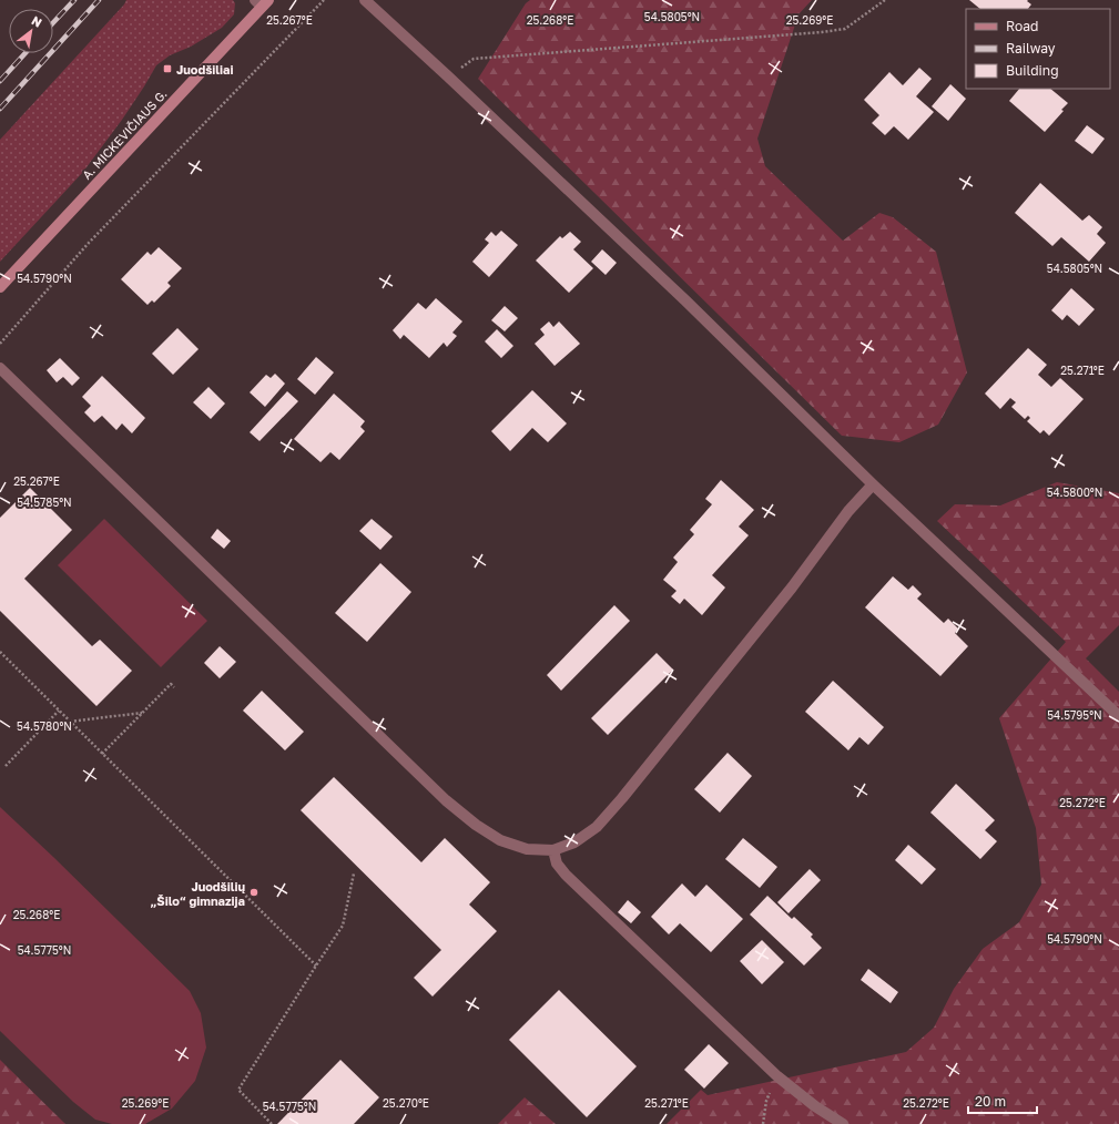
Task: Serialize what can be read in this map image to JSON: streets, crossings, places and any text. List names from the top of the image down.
{
  "streets": {
    "main road": ["A. MICKEVIČIAUS G."]
  },
  "places": {
    "transit": ["Juodšiliai"],
    "other": ["Juodšilių „Šilo“ gimnazija"]
  },
  "legend": ["Road", "Railway", "Building"],
  "scale_bar": "20 m",
  "north": "top right",
  "coordinates": [
    "54.5805°N",
    "25.267°E",
    "25.268°E",
    "25.269°E",
    "54.5790°N",
    "25.271°E",
    "54.5800°N",
    "54.5785°N",
    "54.5795°N",
    "54.5780°N",
    "25.272°E",
    "54.5775°N",
    "25.270°E"
  ]
}
